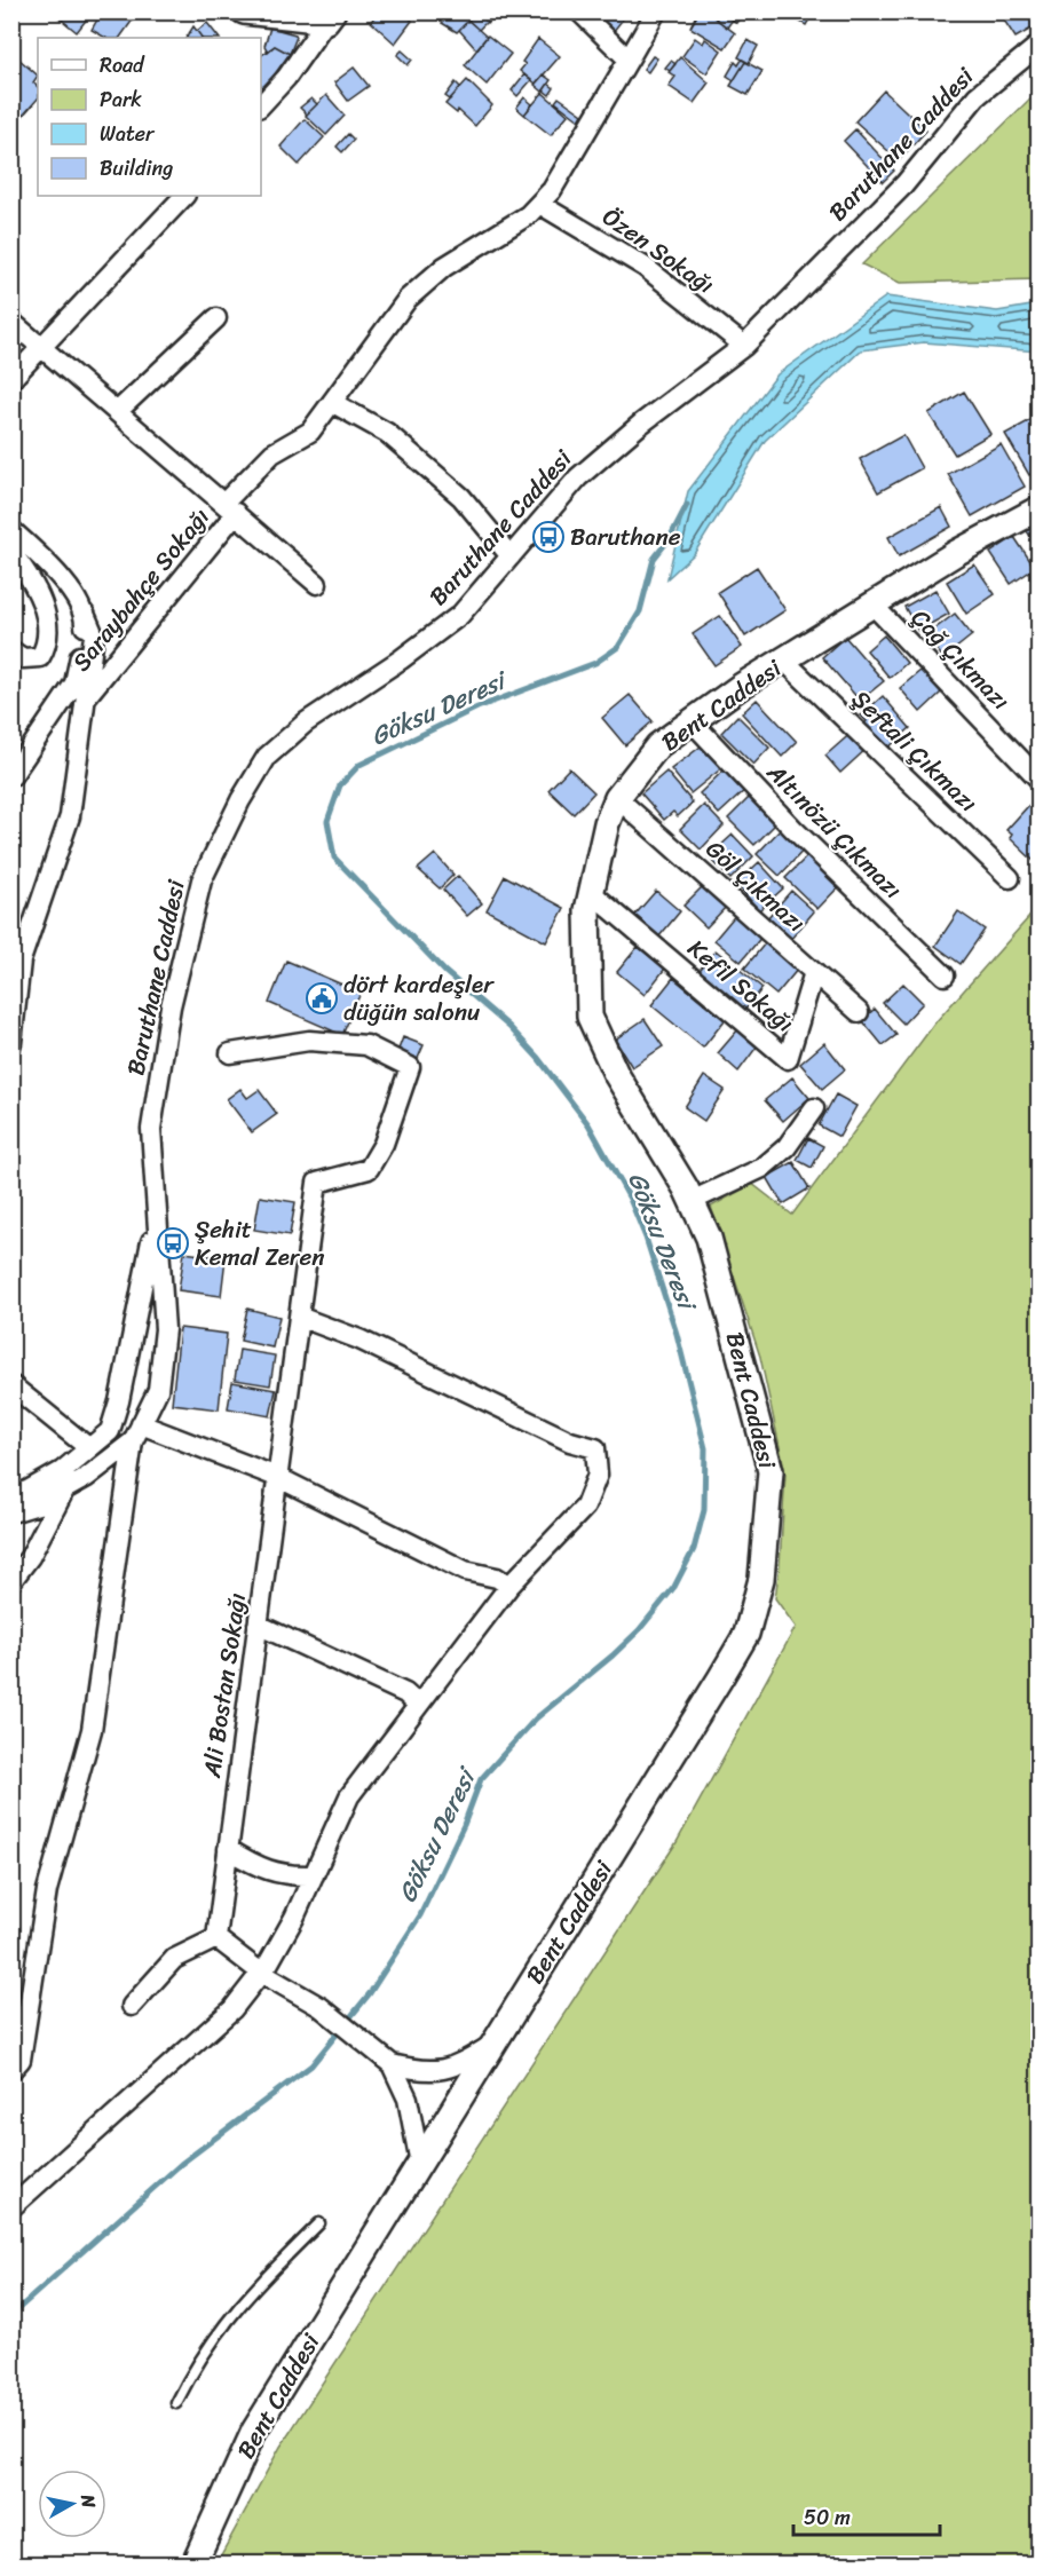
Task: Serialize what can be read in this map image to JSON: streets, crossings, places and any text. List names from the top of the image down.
{
  "streets": {
    "street": [
      "Baruthane Caddesi",
      "Özen Sokağı",
      "Saraybahçe Sokağı",
      "Çağ Çıkmazı",
      "Bent Caddesi",
      "Şeftali Çıkmazı",
      "Altınözü Çıkmazı",
      "Göl Çıkmazı",
      "Kefil Sokağı",
      "Ali Bostan Sokağı"
    ]
  },
  "crossings": [
    ["Baruthane Caddesi", "Özen Sokağı"],
    ["Özen Sokağı", "Saraybahçe Sokağı"],
    ["Çağ Çıkmazı", "Bent Caddesi"],
    ["Bent Caddesi", "Şeftali Çıkmazı"],
    ["Bent Caddesi", "Altınözü Çıkmazı"],
    ["Bent Caddesi", "Göl Çıkmazı"],
    ["Bent Caddesi", "Kefil Sokağı"],
    ["Göl Çıkmazı", "Kefil Sokağı"]
  ],
  "water": ["Göksu Deresi"],
  "places": {
    "bus stop": ["Baruthane", "Şehit Kemal Zeren"],
    "public building": ["dört kardeşler düğün salonu"]
  },
  "legend": [
    "Road",
    "Park",
    "Water",
    "Building"
  ],
  "scale_bar": "50 m",
  "north": "right"
}
